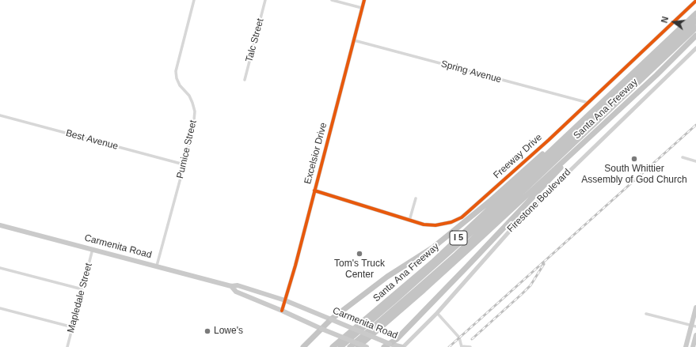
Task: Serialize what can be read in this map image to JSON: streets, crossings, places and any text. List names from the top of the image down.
{
  "streets": {
    "highway": ["Santa Ana Freeway", "I 5"],
    "main road": ["Carmenita Road"],
    "street": [
      "Talc Street",
      "Spring Avenue",
      "Best Avenue",
      "Pumice Street",
      "Excelsior Drive",
      "Freeway Drive",
      "Firestone Boulevard",
      "Mapledale Street"
    ]
  },
  "crossings": [
    ["Spring Avenue", "Excelsior Drive"],
    ["Spring Avenue", "Freeway Drive"],
    ["Best Avenue", "Pumice Street"],
    ["Pumice Street", "Carmenita Road"],
    ["Excelsior Drive", "Freeway Drive"],
    ["Excelsior Drive", "Carmenita Road"],
    ["Firestone Boulevard", "Carmenita Road"],
    ["Carmenita Road", "Mapledale Street"]
  ],
  "places": ["South Whittier Assembly of God Church", "Tom's Truck Center", "Lowe's"],
  "north": "left"
}
